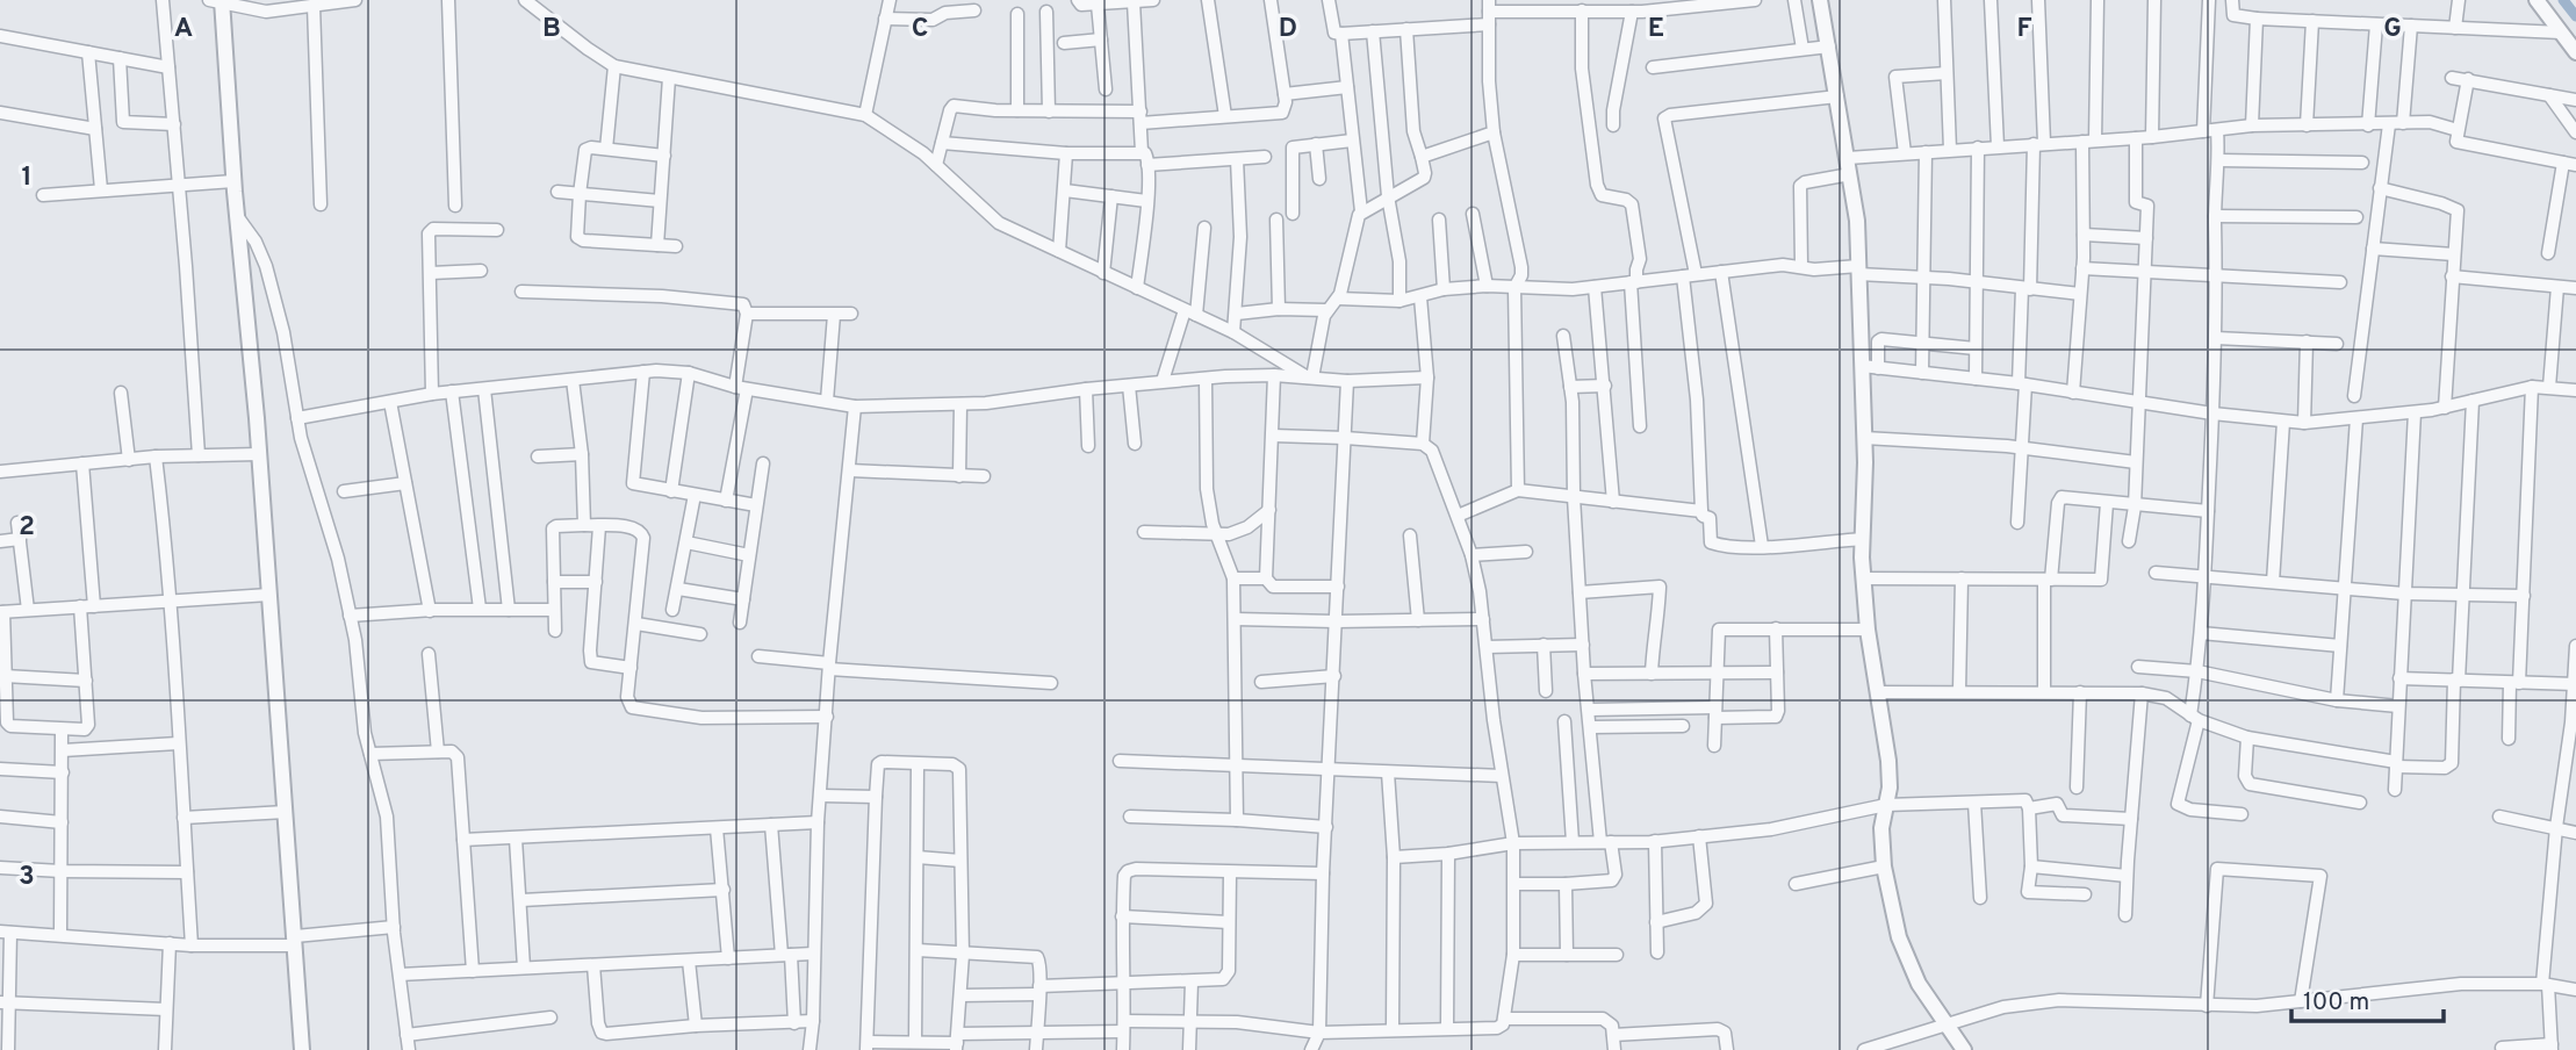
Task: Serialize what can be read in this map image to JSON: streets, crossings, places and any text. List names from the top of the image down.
{
  "scale_bar": "100 m",
  "grid": {
    "columns": [
      "A",
      "B",
      "C",
      "D",
      "E",
      "F",
      "G"
    ],
    "rows": ["1", "2", "3"]
  }
}
